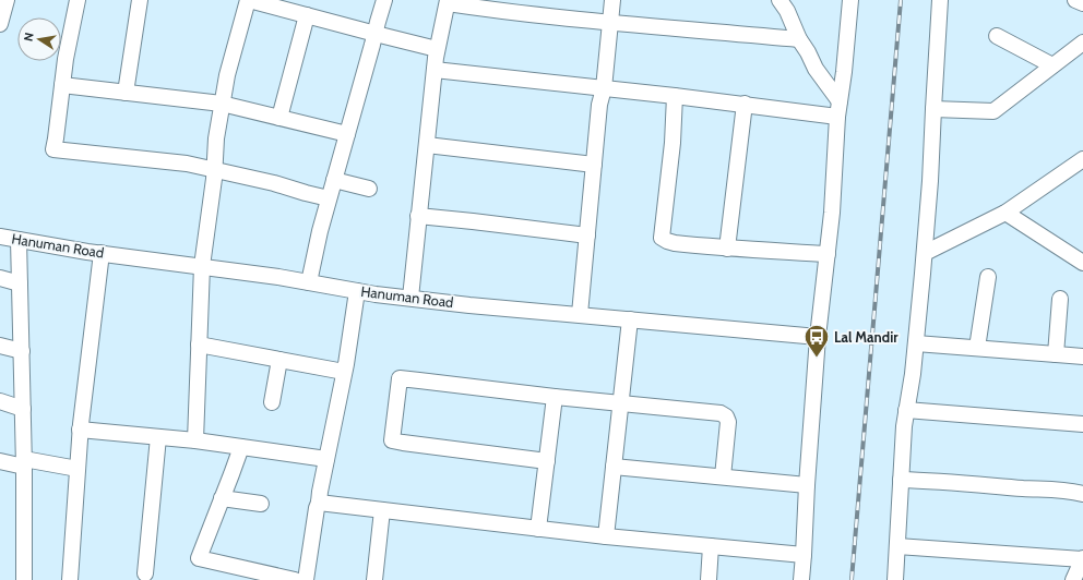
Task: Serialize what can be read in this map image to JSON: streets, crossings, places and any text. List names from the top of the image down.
{
  "streets": {
    "street": ["Hanuman Road"]
  },
  "places": {
    "bus stop": ["Lal Mandir"]
  },
  "north": "left"
}
